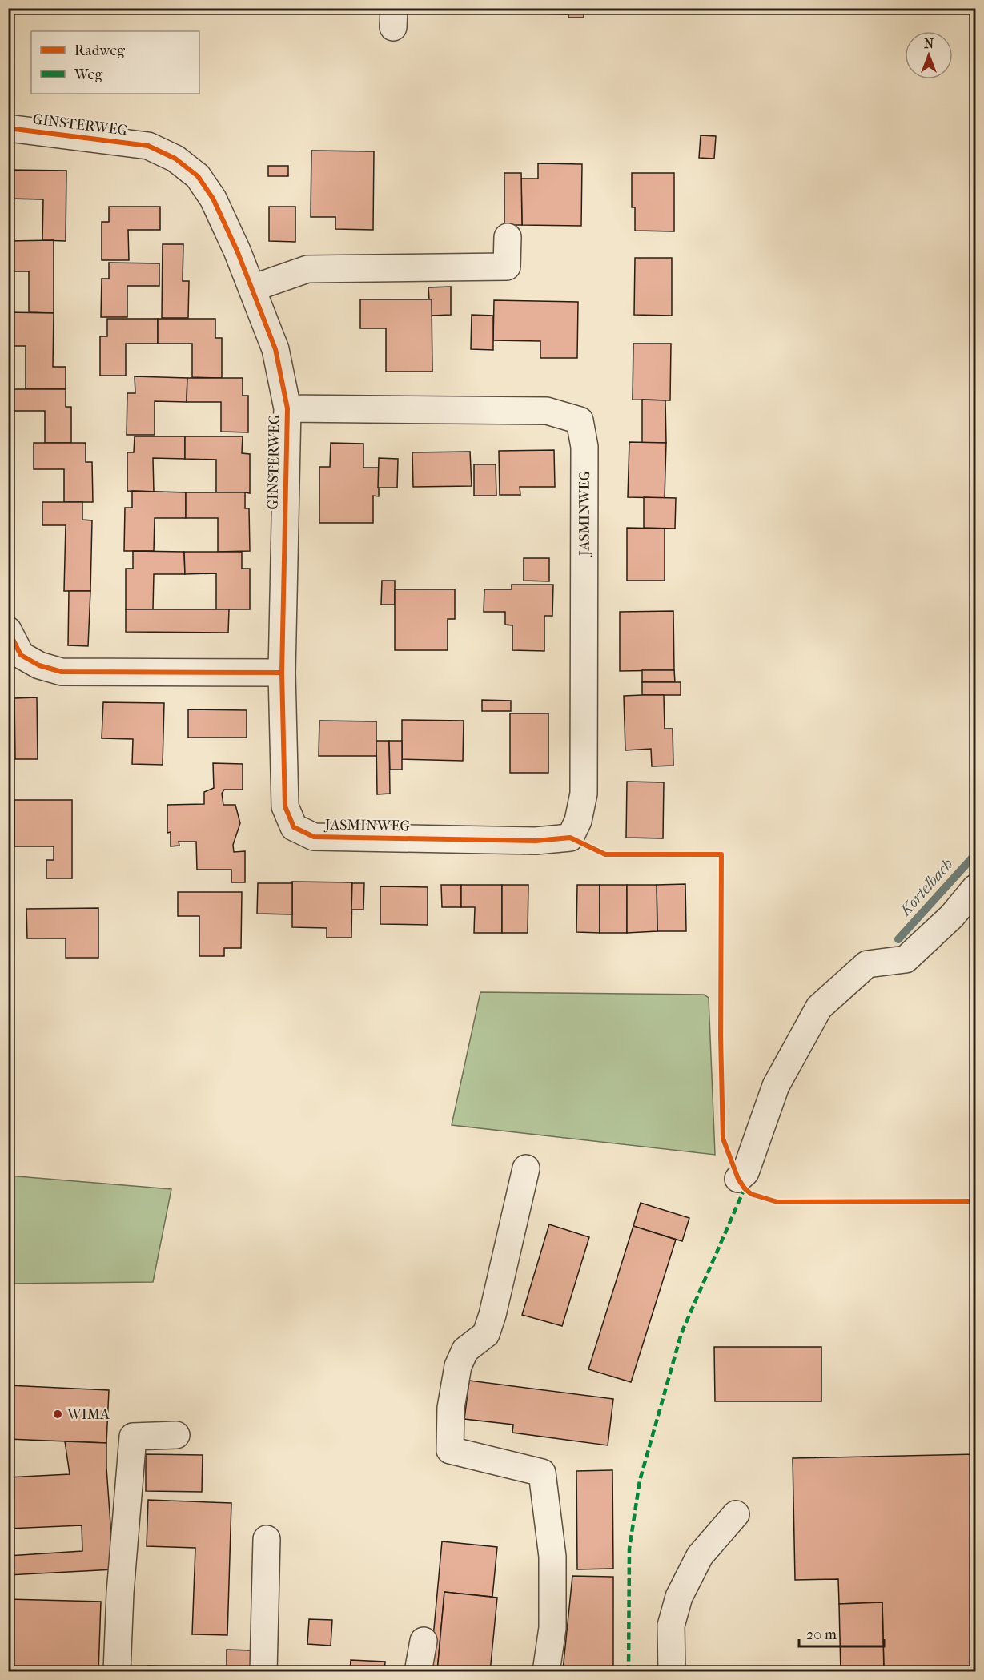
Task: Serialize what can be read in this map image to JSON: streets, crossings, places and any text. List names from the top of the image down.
{
  "streets": {
    "street": ["GINSTERWEG", "JASMINWEG"]
  },
  "crossings": [
    ["GINSTERWEG", "JASMINWEG"]
  ],
  "water": ["Kortelbach"],
  "places": ["WIMA"],
  "legend": ["Radweg", "Weg"],
  "scale_bar": "20 m",
  "north": "top"
}
